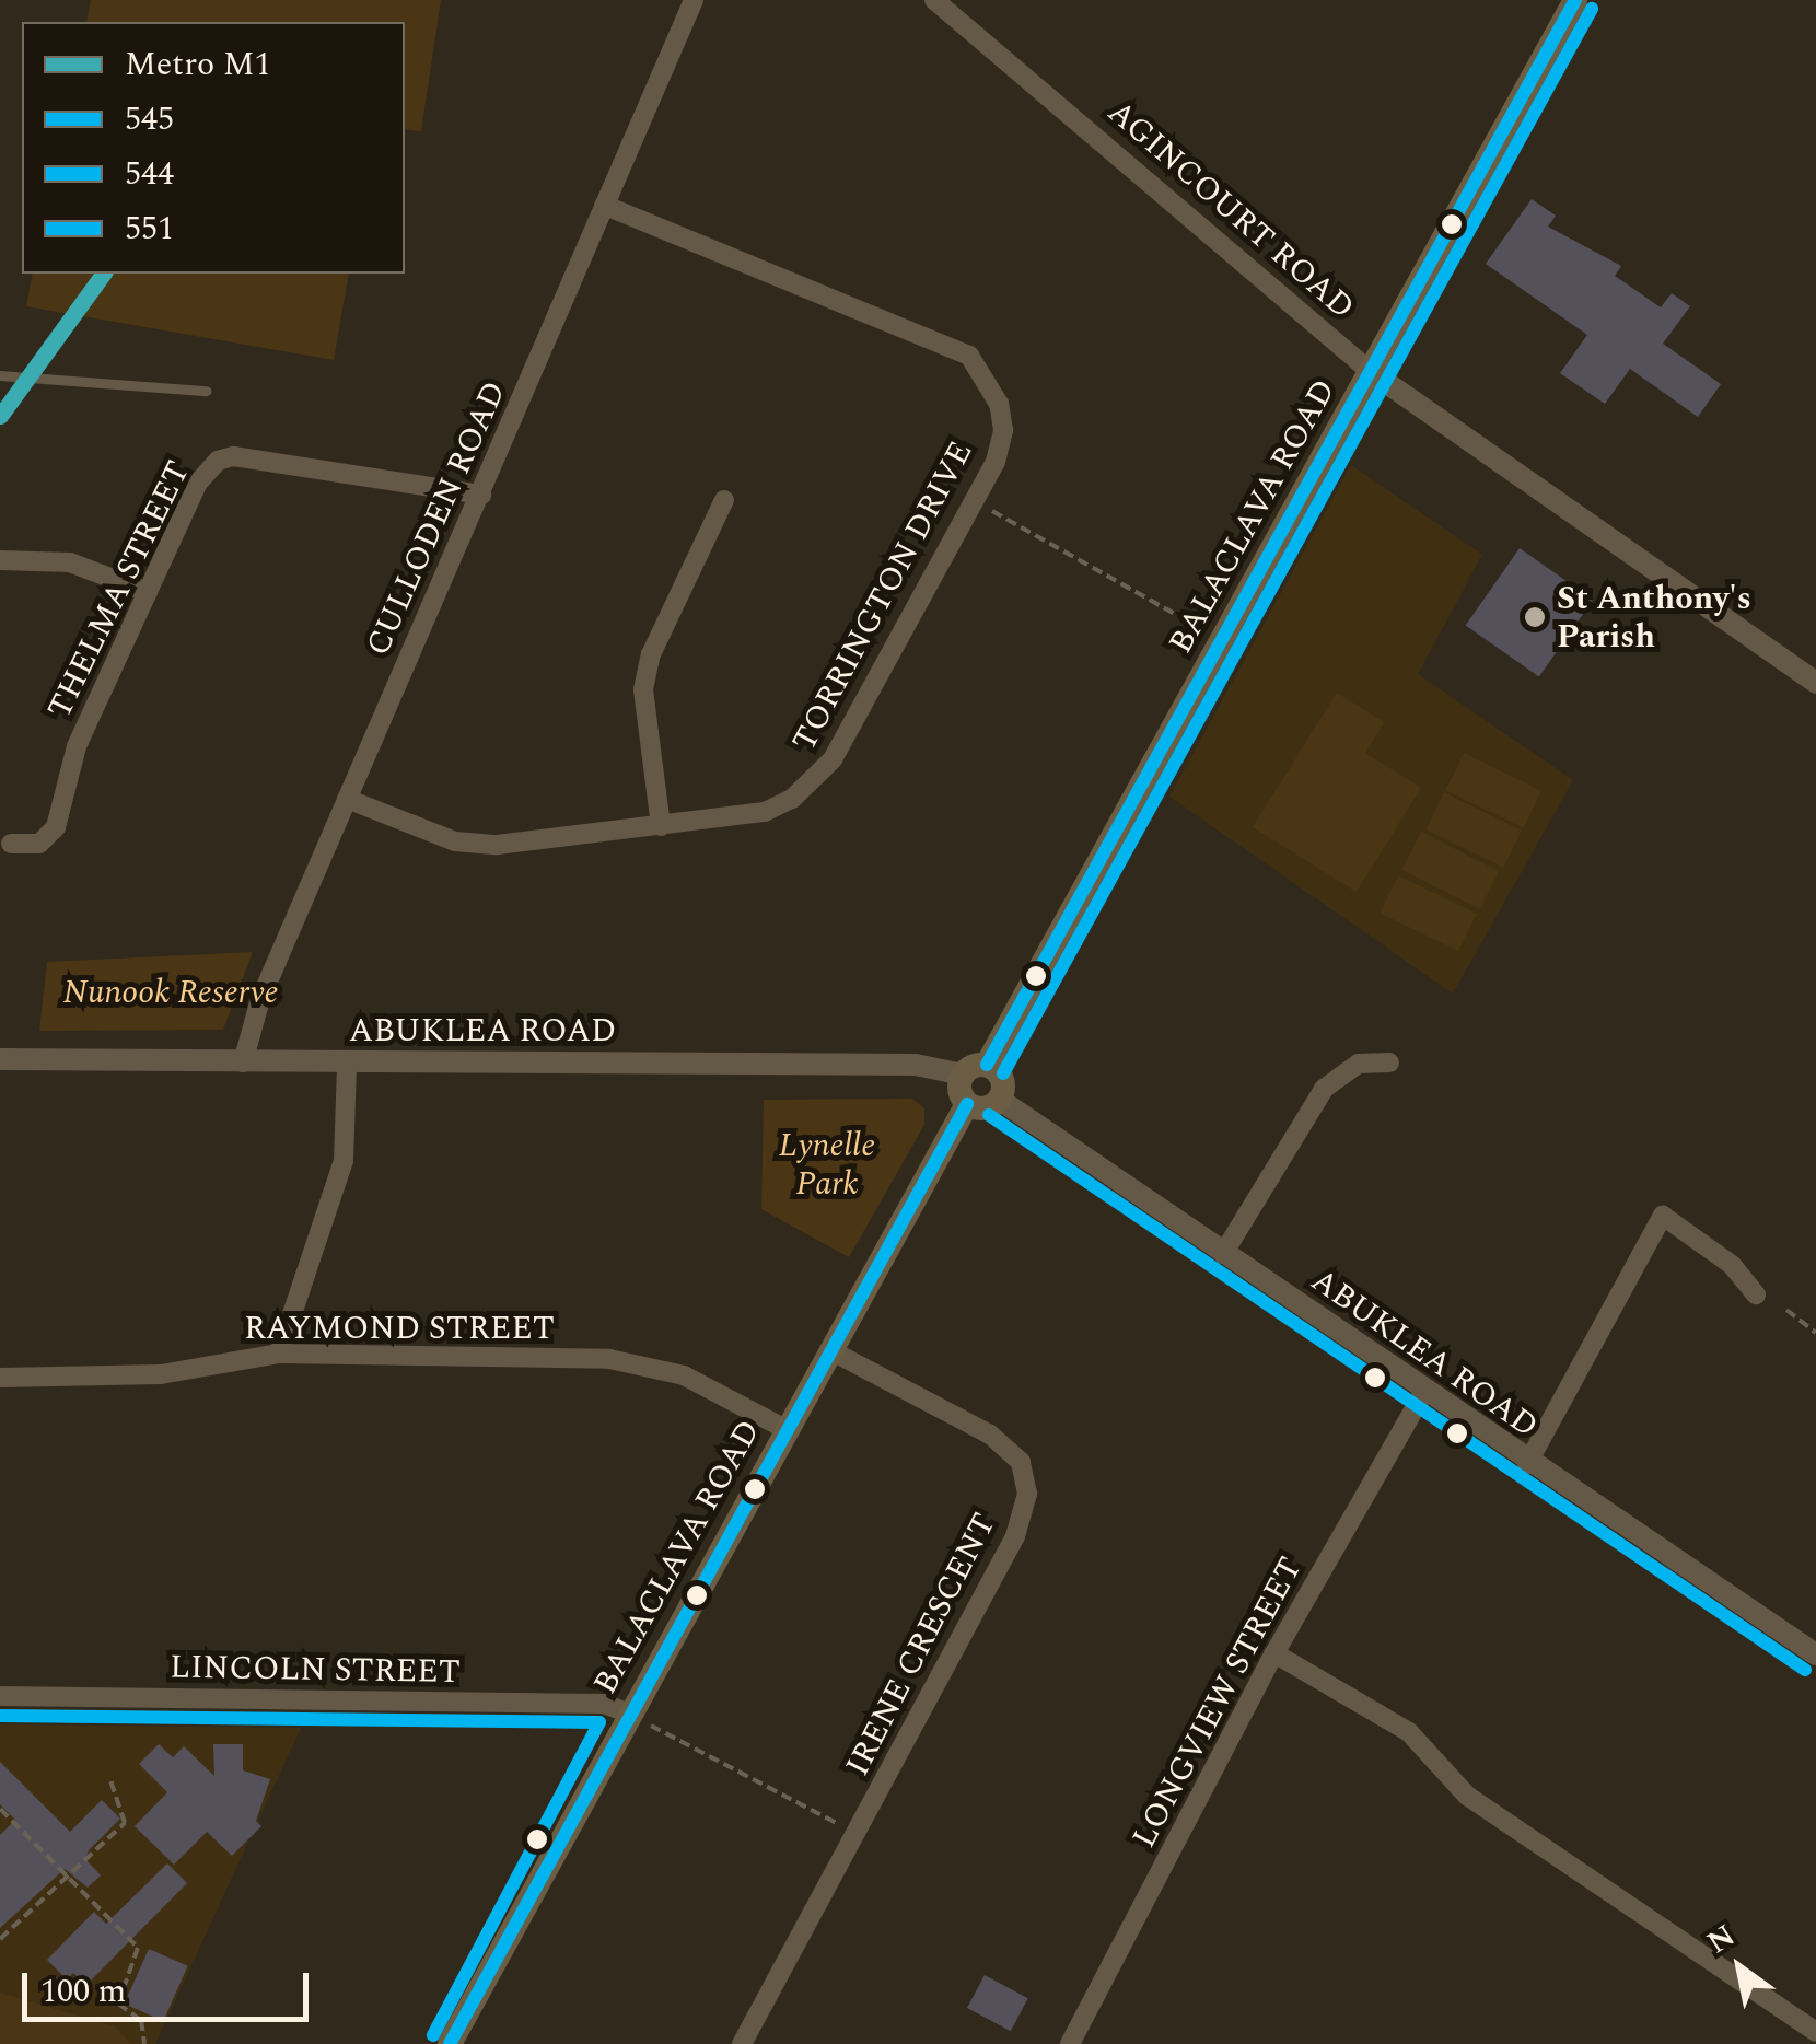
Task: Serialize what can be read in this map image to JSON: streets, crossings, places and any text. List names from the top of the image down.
{
  "streets": {
    "main road": ["BALACLAVA ROAD"],
    "street": [
      "AGINCOURT ROAD",
      "CULLODEN ROAD",
      "THELMA STREET",
      "TORRINGTON DRIVE",
      "ABUKLEA ROAD",
      "RAYMOND STREET",
      "IRENE CRESCENT",
      "LINCOLN STREET",
      "LONGVIEW STREET"
    ]
  },
  "crossings": [
    ["AGINCOURT ROAD", "BALACLAVA ROAD"],
    ["BALACLAVA ROAD", "ABUKLEA ROAD"],
    ["BALACLAVA ROAD", "RAYMOND STREET"],
    ["BALACLAVA ROAD", "IRENE CRESCENT"],
    ["BALACLAVA ROAD", "LINCOLN STREET"],
    ["CULLODEN ROAD", "THELMA STREET"],
    ["CULLODEN ROAD", "TORRINGTON DRIVE"],
    ["CULLODEN ROAD", "ABUKLEA ROAD"],
    ["ABUKLEA ROAD", "LONGVIEW STREET"]
  ],
  "parks": ["Nunook Reserve", "Lynelle Park"],
  "places": ["St Anthony's Parish"],
  "lines": [
    "transit line 545",
    "transit line 544",
    "metro line M1",
    "transit line 551"
  ],
  "legend": [
    "Metro M1",
    "545",
    "544",
    "551"
  ],
  "scale_bar": "100 m",
  "north": "top left"
}
